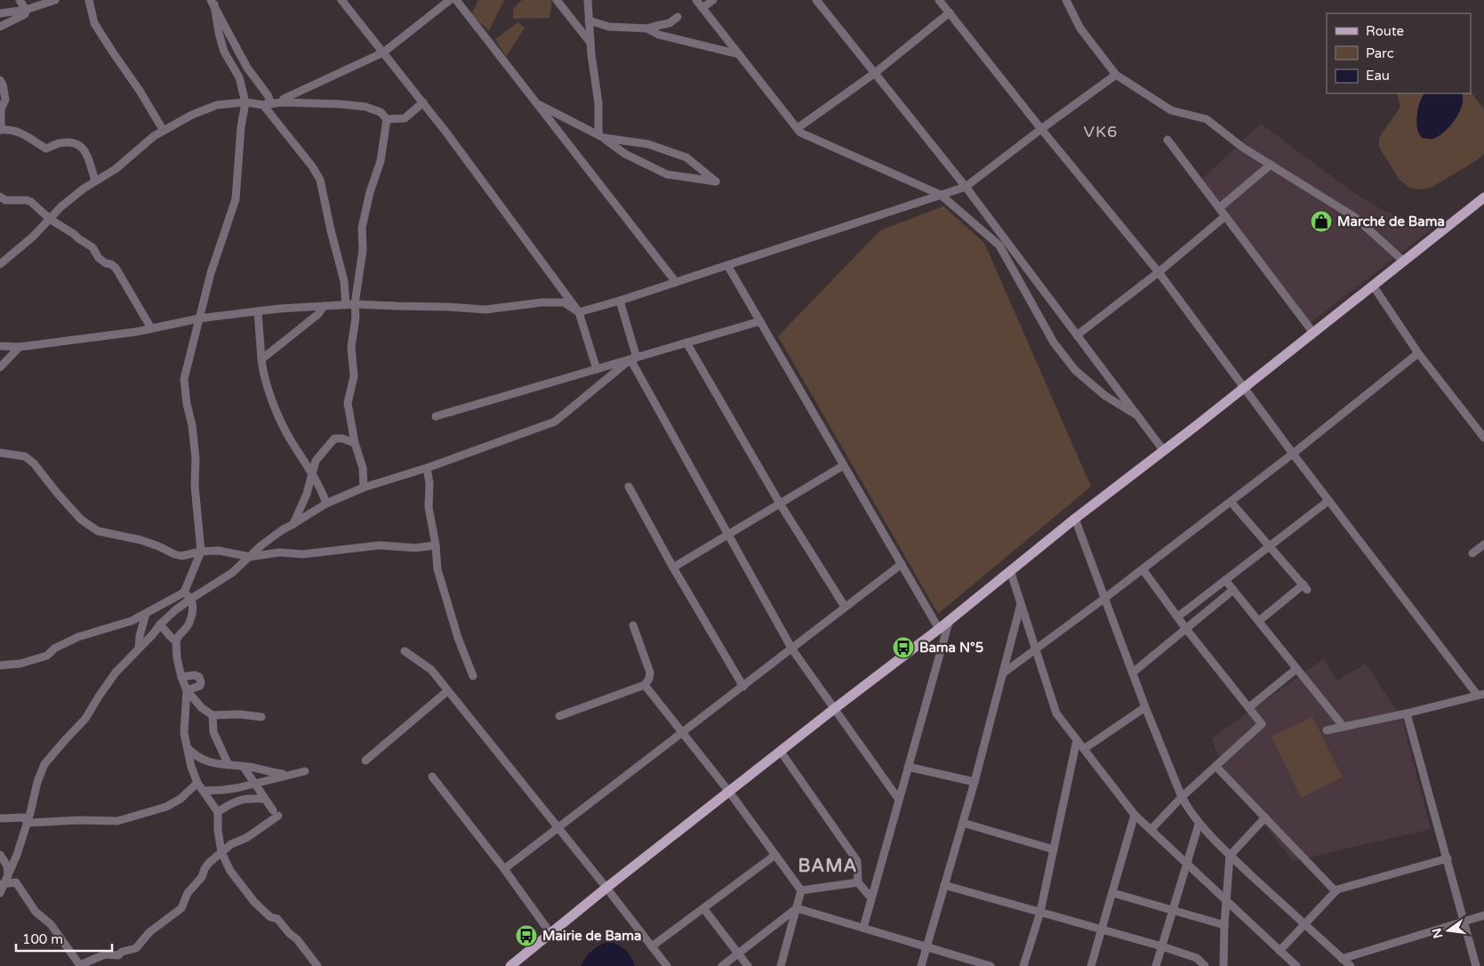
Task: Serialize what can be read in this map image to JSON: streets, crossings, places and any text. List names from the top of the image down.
{
  "districts": ["VK6", "BAMA"],
  "places": {
    "shop": ["Marché de Bama"],
    "bus stop": ["Bama N°5", "Mairie de Bama"]
  },
  "legend": ["Route", "Parc", "Eau"],
  "scale_bar": "100 m",
  "north": "left"
}
